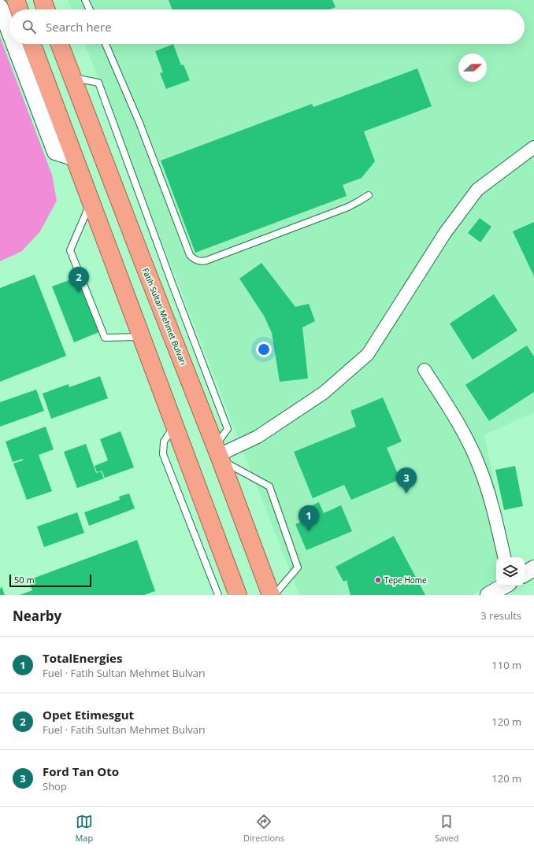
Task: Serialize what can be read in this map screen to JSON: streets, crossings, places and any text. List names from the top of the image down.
{
  "streets": {
    "highway": ["Fatih Sultan Mehmet Bulvarı"]
  },
  "places": ["Tepe Home"],
  "scale_bar": "50 m",
  "north": "right",
  "page": {
    "search": "Search here",
    "pins": ["2", "3", "1"],
    "scale": "50 m",
    "heading": ["Nearby", "3 results"],
    "list": [
      {
        "mark": "1",
        "name": "TotalEnergies",
        "note": "Fuel · Fatih Sultan Mehmet Bulvarı",
        "value": "110 m"
      },
      {
        "mark": "2",
        "name": "Opet Etimesgut",
        "note": "Fuel · Fatih Sultan Mehmet Bulvarı",
        "value": "120 m"
      },
      {
        "mark": "3",
        "name": "Ford Tan Oto",
        "note": "Shop",
        "value": "120 m"
      }
    ],
    "nav": ["Map", "Directions", "Saved"]
  }
}
